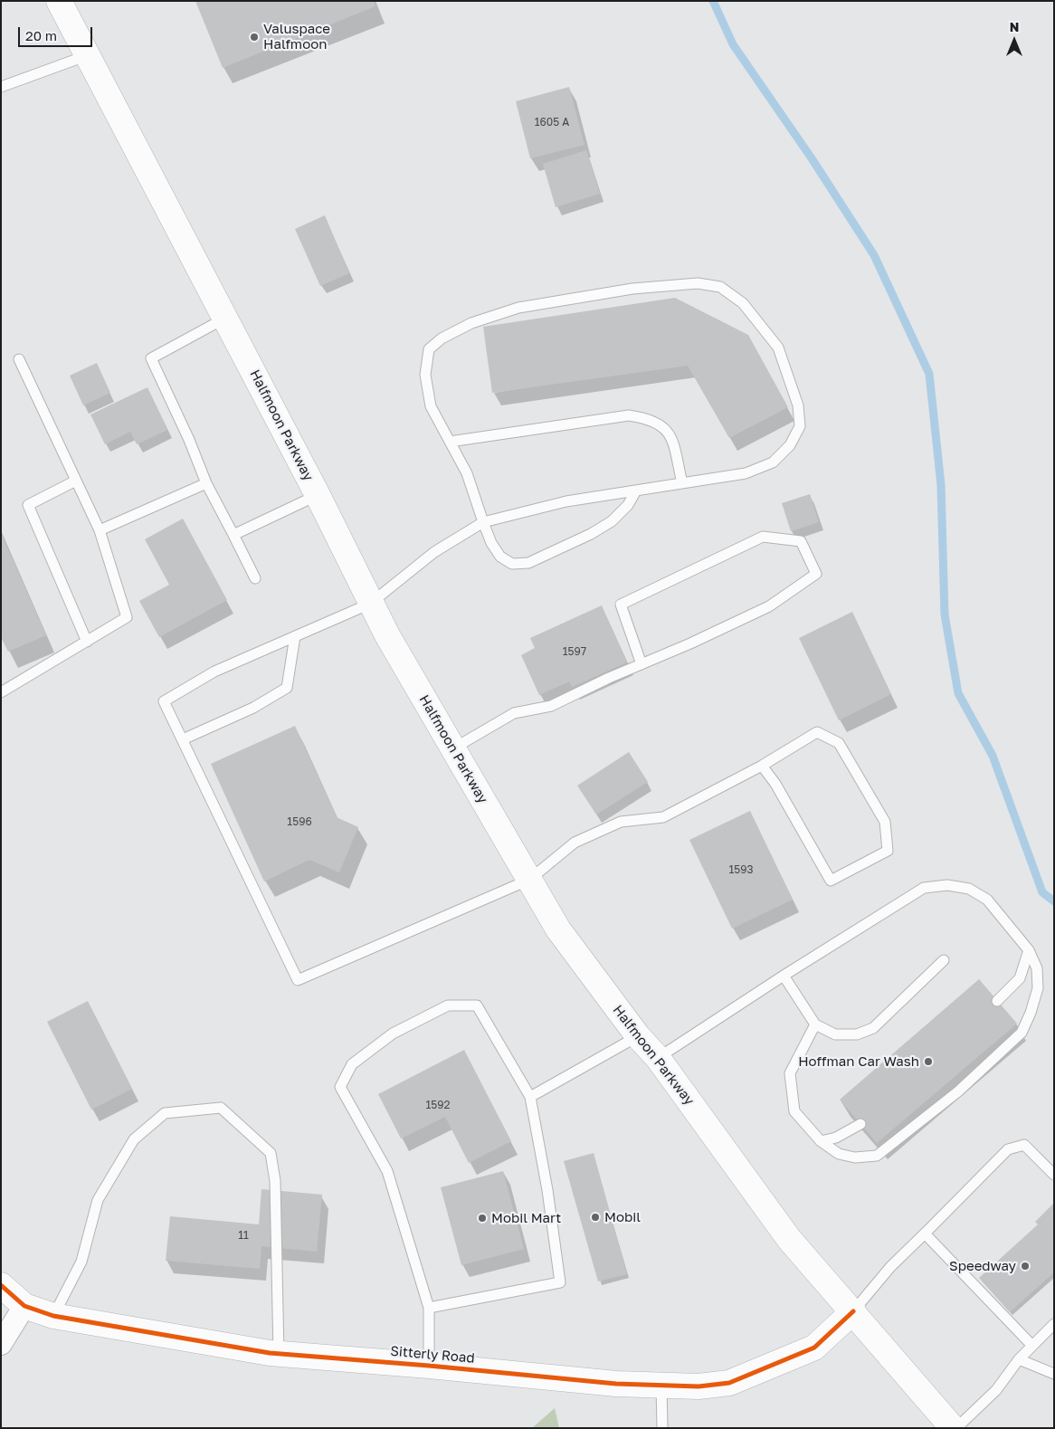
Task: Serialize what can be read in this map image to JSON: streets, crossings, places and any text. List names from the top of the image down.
{
  "streets": {
    "main road": ["Halfmoon Parkway", "Sitterly Road"]
  },
  "crossings": [
    ["Halfmoon Parkway", "Sitterly Road"]
  ],
  "places": [
    "Valuspace Halfmoon",
    "Hoffman Car Wash",
    "Mobil",
    "Mobil Mart",
    "Speedway"
  ],
  "house_numbers": [
    "1605 A",
    "1597",
    "1596",
    "1593",
    "1592",
    "11"
  ],
  "scale_bar": "20 m",
  "north": "top"
}
